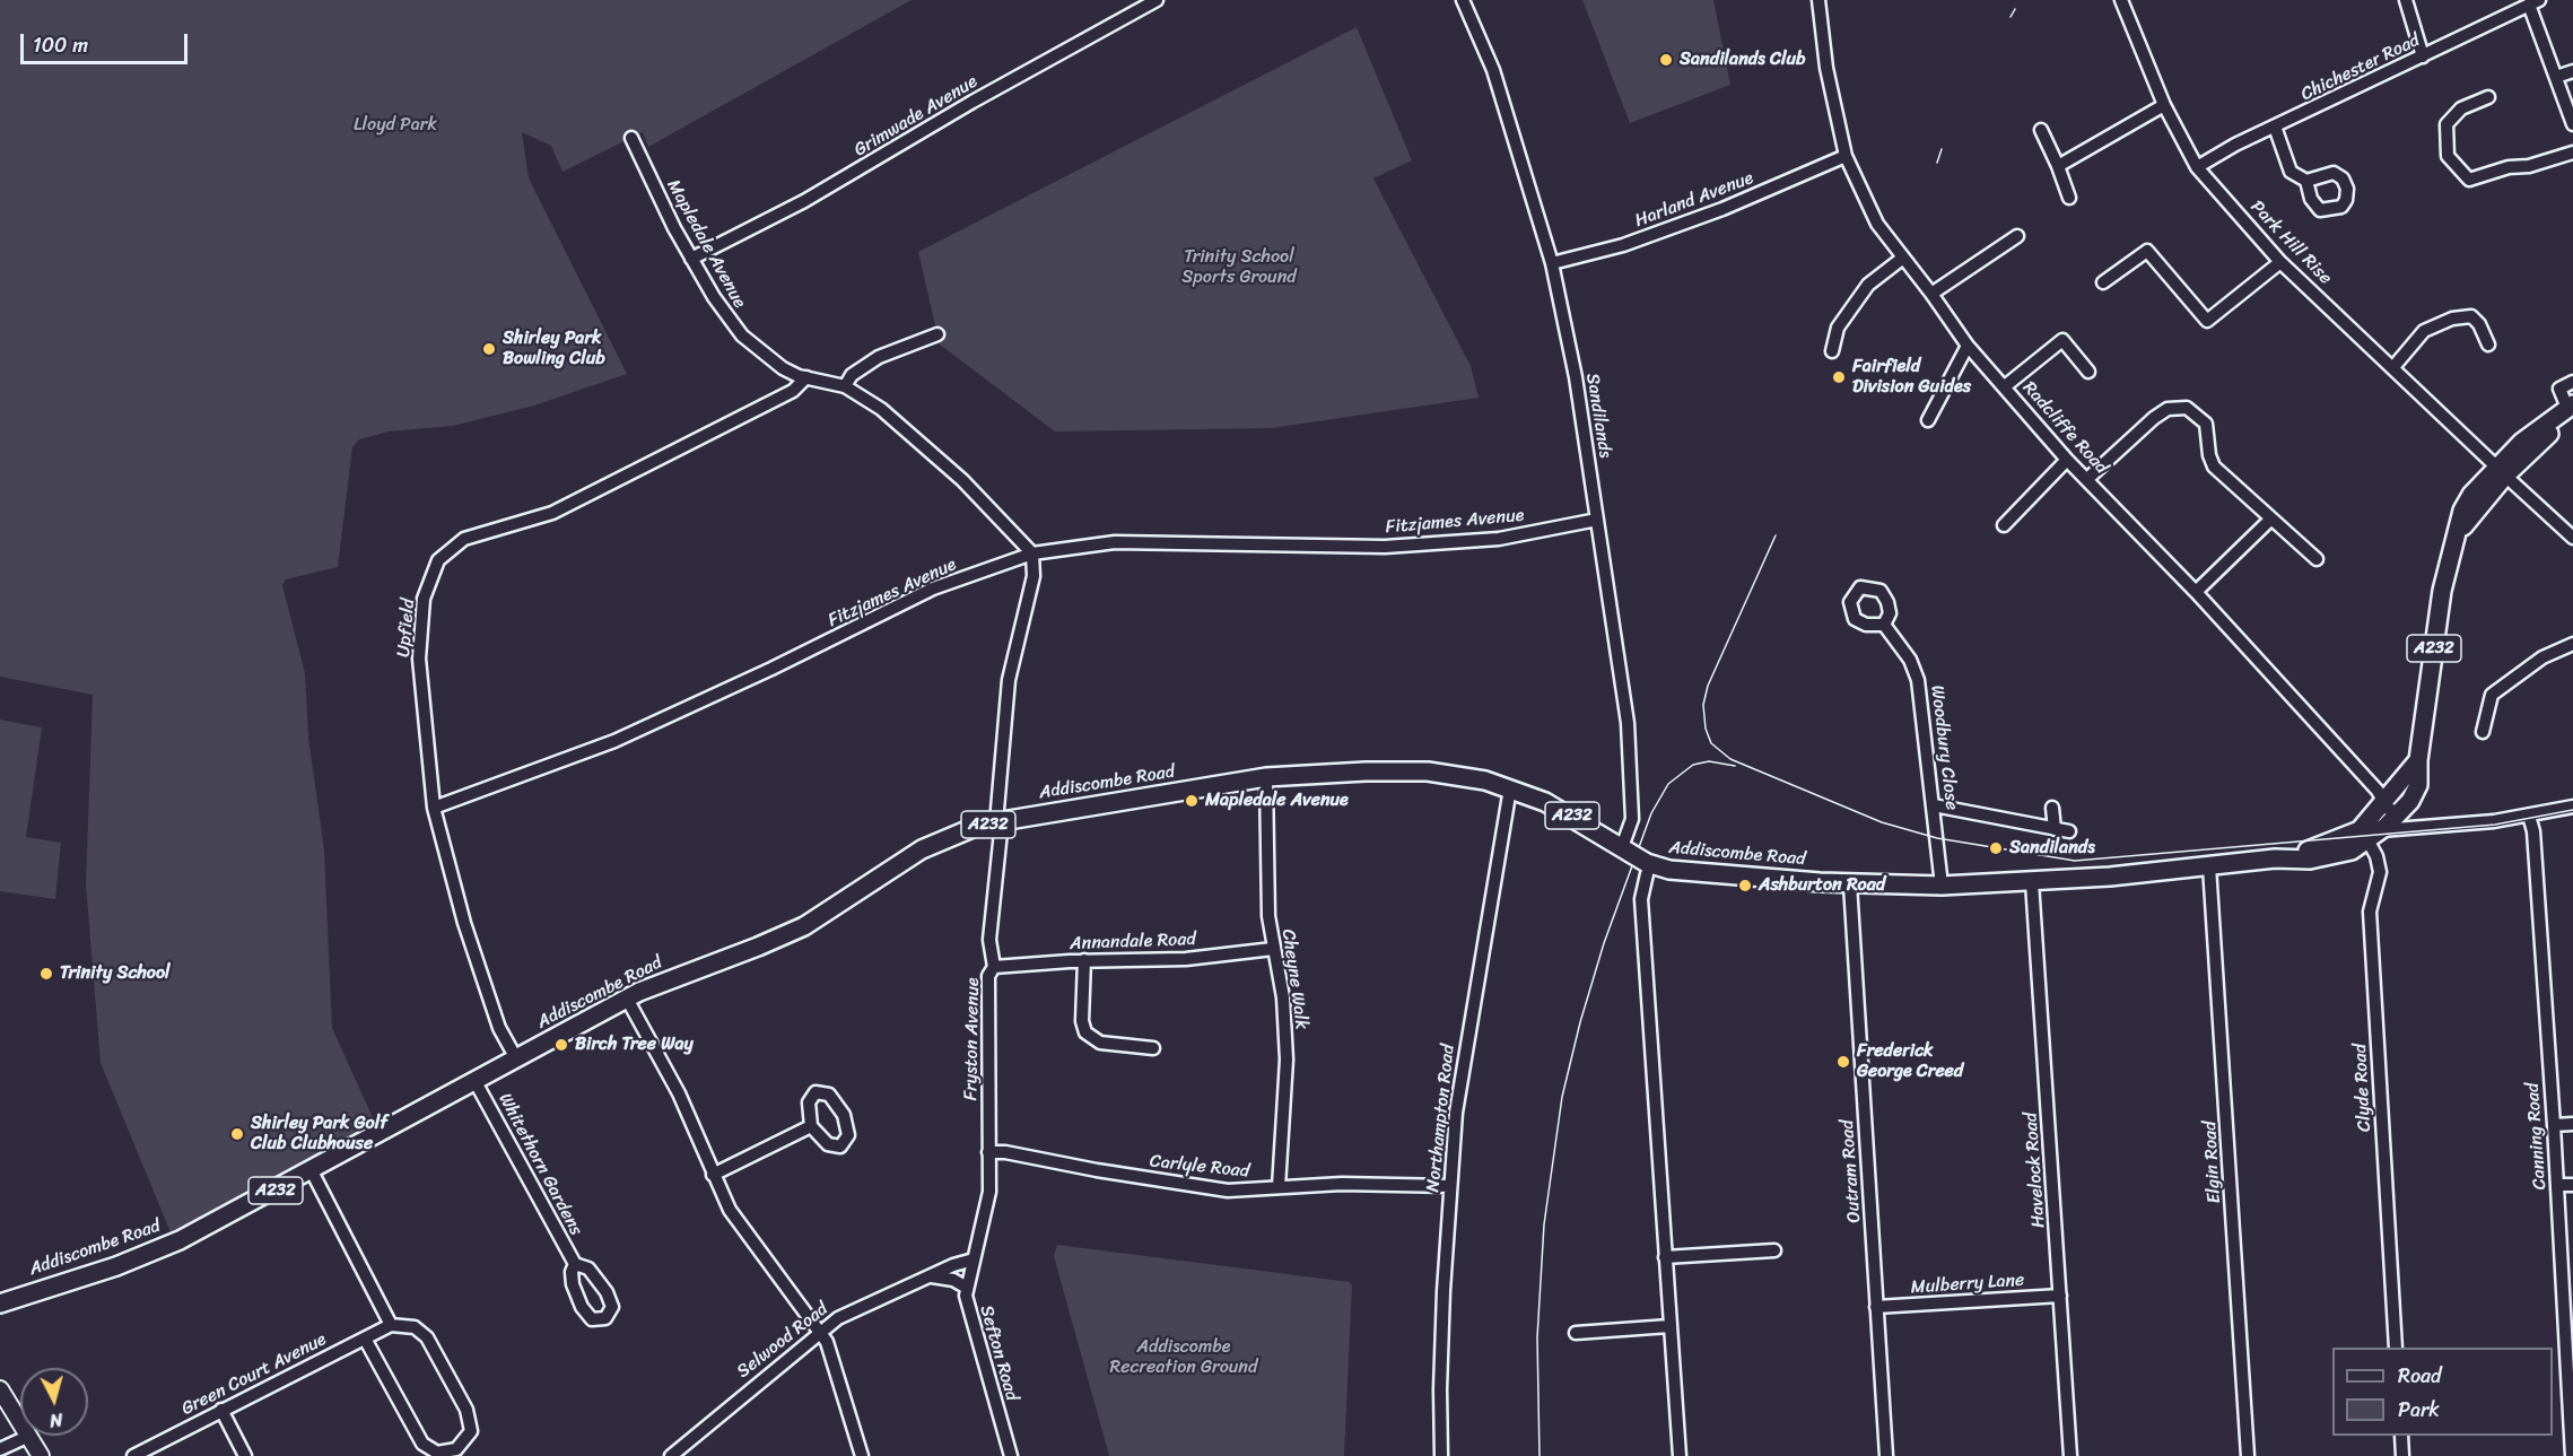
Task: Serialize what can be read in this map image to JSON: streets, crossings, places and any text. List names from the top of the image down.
{
  "streets": {
    "highway": ["A232", "Addiscombe Road"],
    "street": [
      "Chichester Road",
      "Grimwade Avenue",
      "Harland Avenue",
      "Park Hill Rise",
      "Mapledale Avenue",
      "Sandilands",
      "Radcliffe Road",
      "Fitzjames Avenue",
      "Upfield",
      "Woodbury Close",
      "Annandale Road",
      "Cheyne Walk",
      "Fryston Avenue",
      "Clyde Road",
      "Northampton Road",
      "Canning Road",
      "Elgin Road",
      "Whitethorn Gardens",
      "Carlyle Road",
      "Havelock Road",
      "Outram Road",
      "Mulberry Lane",
      "Selwood Road",
      "Sefton Road",
      "Green Court Avenue"
    ]
  },
  "crossings": [
    ["Chichester Road", "Park Hill Rise"],
    ["Grimwade Avenue", "Mapledale Avenue"],
    ["Harland Avenue", "Sandilands"],
    ["Harland Avenue", "Radcliffe Road"],
    ["Park Hill Rise", "A232"],
    ["Mapledale Avenue", "Fitzjames Avenue"],
    ["Mapledale Avenue", "Upfield"],
    ["Sandilands", "Fitzjames Avenue"],
    ["Sandilands", "Addiscombe Road"],
    ["Radcliffe Road", "A232"],
    ["Radcliffe Road", "Addiscombe Road"],
    ["Fitzjames Avenue", "Upfield"],
    ["Upfield", "Addiscombe Road"],
    ["A232", "Addiscombe Road"],
    ["Woodbury Close", "Addiscombe Road"],
    ["Addiscombe Road", "Cheyne Walk"],
    ["Addiscombe Road", "Fryston Avenue"],
    ["Addiscombe Road", "Clyde Road"],
    ["Addiscombe Road", "Northampton Road"],
    ["Addiscombe Road", "Elgin Road"],
    ["Addiscombe Road", "Whitethorn Gardens"],
    ["Addiscombe Road", "Havelock Road"],
    ["Addiscombe Road", "Outram Road"],
    ["Annandale Road", "Cheyne Walk"],
    ["Annandale Road", "Fryston Avenue"],
    ["Cheyne Walk", "Carlyle Road"],
    ["Fryston Avenue", "Carlyle Road"],
    ["Fryston Avenue", "Selwood Road"],
    ["Fryston Avenue", "Sefton Road"],
    ["Northampton Road", "Carlyle Road"],
    ["Havelock Road", "Mulberry Lane"],
    ["Outram Road", "Mulberry Lane"],
    ["Selwood Road", "Sefton Road"]
  ],
  "parks": ["Lloyd Park", "Trinity School Sports Ground", "Addiscombe Recreation Ground"],
  "places": [
    "Sandilands Club",
    "Shirley Park Bowling Club",
    "Fairfield Division Guides",
    "Mapledale Avenue",
    "Sandilands",
    "Ashburton Road",
    "Trinity School",
    "Birch Tree Way",
    "Frederick George Creed",
    "Shirley Park Golf Club Clubhouse"
  ],
  "legend": ["Road", "Park"],
  "scale_bar": "100 m",
  "north": "bottom"
}
